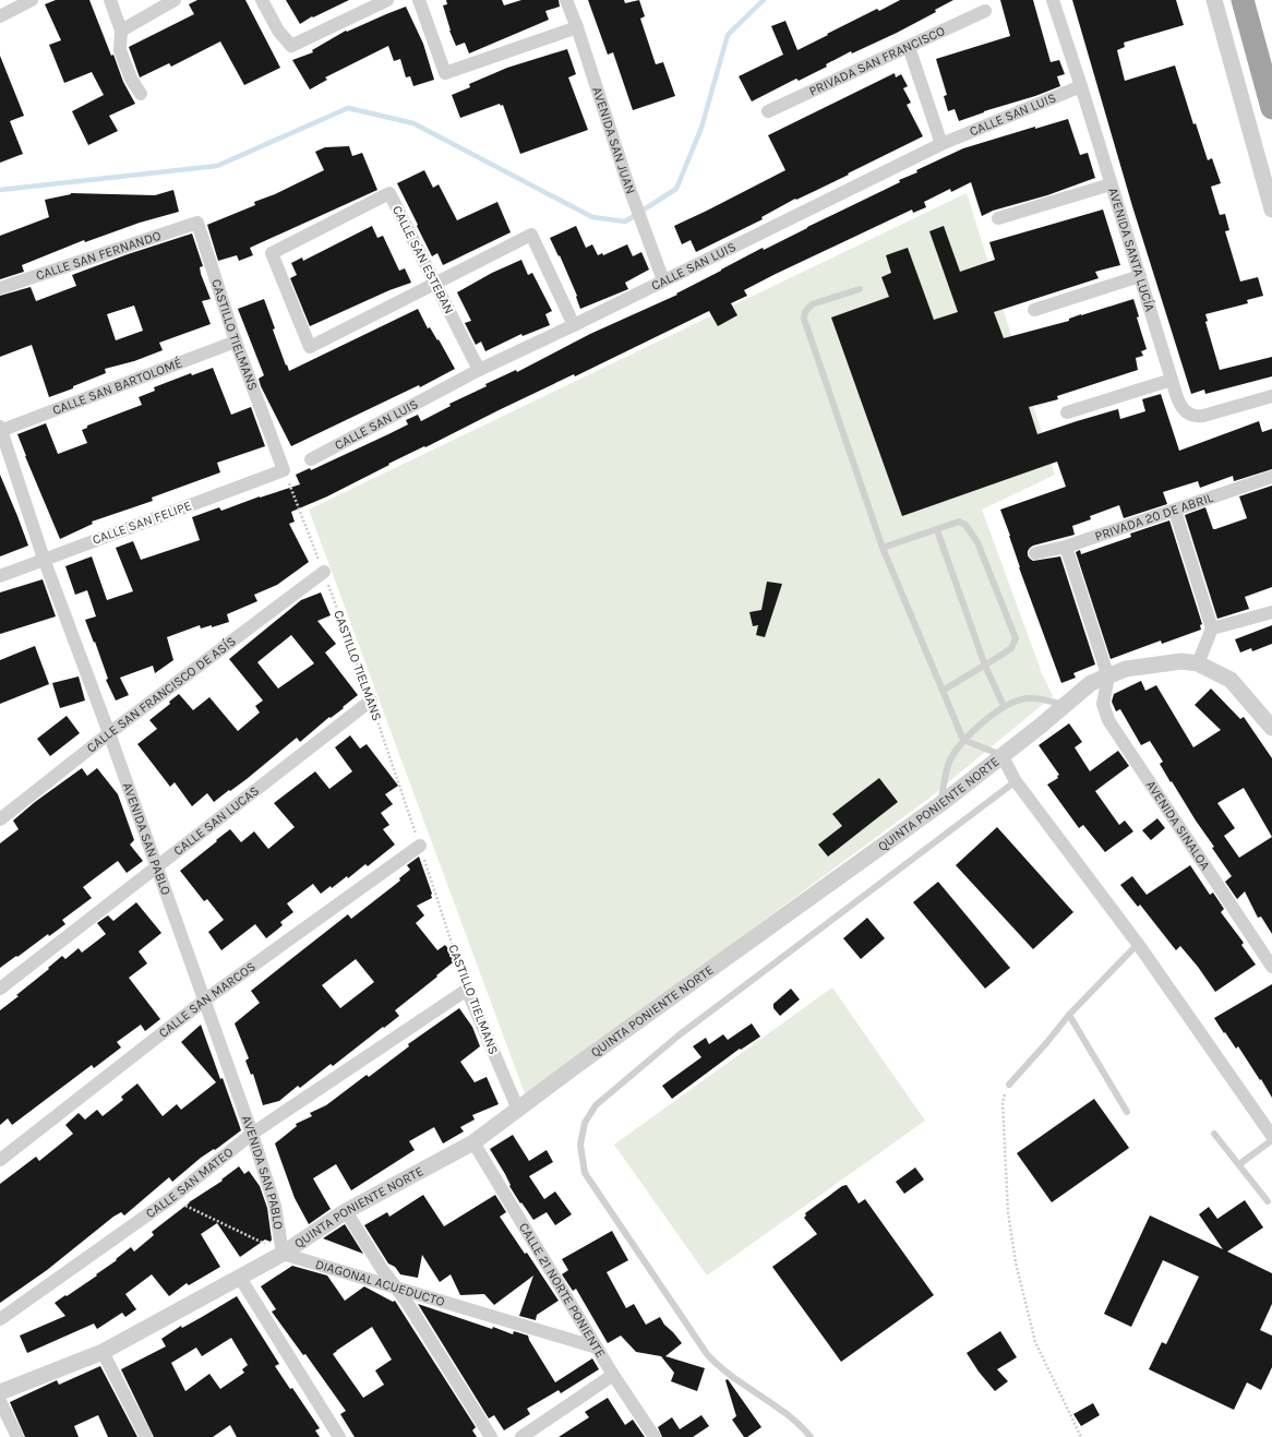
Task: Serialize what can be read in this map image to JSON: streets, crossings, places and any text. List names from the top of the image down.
{
  "streets": {
    "street": [
      "PRIVADA SAN FRANCISCO",
      "CALLE SAN LUIS",
      "AVENIDA SAN JUAN",
      "AVENIDA SANTA LUCÍA",
      "CALLE SAN FERNANDO",
      "CALLE SAN ESTEBAN",
      "CASTILLO TIELMANS",
      "CALLE SAN BARTOLOMÉ",
      "PRIVADA 20 DE ABRIL",
      "CALLE SAN FELIPE",
      "CALLE SAN FRANCISCO DE ASÍS",
      "QUINTA PONIENTE NORTE",
      "CALLE SAN LUCAS",
      "AVENIDA SINALOA",
      "AVENIDA SAN PABLO",
      "CALLE SAN MARCOS",
      "CALLE SAN MATEO",
      "DIAGONAL ACUEDUCTO",
      "CALLE 21 NORTE PONIENTE"
    ]
  },
  "crossings": [
    ["CALLE SAN LUIS", "AVENIDA SAN JUAN"],
    ["CALLE SAN LUIS", "AVENIDA SANTA LUCÍA"],
    ["CALLE SAN LUIS", "CALLE SAN ESTEBAN"],
    ["CALLE SAN FERNANDO", "CASTILLO TIELMANS"],
    ["CASTILLO TIELMANS", "CALLE SAN BARTOLOMÉ"],
    ["CASTILLO TIELMANS", "CALLE SAN FELIPE"],
    ["CASTILLO TIELMANS", "CALLE SAN FRANCISCO DE ASÍS"],
    ["CASTILLO TIELMANS", "QUINTA PONIENTE NORTE"],
    ["CASTILLO TIELMANS", "CALLE SAN LUCAS"],
    ["CASTILLO TIELMANS", "CALLE SAN MARCOS"],
    ["CASTILLO TIELMANS", "CALLE SAN MATEO"],
    ["CALLE SAN BARTOLOMÉ", "AVENIDA SAN PABLO"],
    ["CALLE SAN FELIPE", "AVENIDA SAN PABLO"],
    ["CALLE SAN FRANCISCO DE ASÍS", "AVENIDA SAN PABLO"],
    ["QUINTA PONIENTE NORTE", "AVENIDA SINALOA"],
    ["QUINTA PONIENTE NORTE", "AVENIDA SAN PABLO"],
    ["QUINTA PONIENTE NORTE", "DIAGONAL ACUEDUCTO"],
    ["QUINTA PONIENTE NORTE", "CALLE 21 NORTE PONIENTE"],
    ["CALLE SAN LUCAS", "AVENIDA SAN PABLO"],
    ["AVENIDA SAN PABLO", "CALLE SAN MARCOS"],
    ["AVENIDA SAN PABLO", "CALLE SAN MATEO"],
    ["AVENIDA SAN PABLO", "DIAGONAL ACUEDUCTO"],
    ["DIAGONAL ACUEDUCTO", "CALLE 21 NORTE PONIENTE"]
  ]
}
